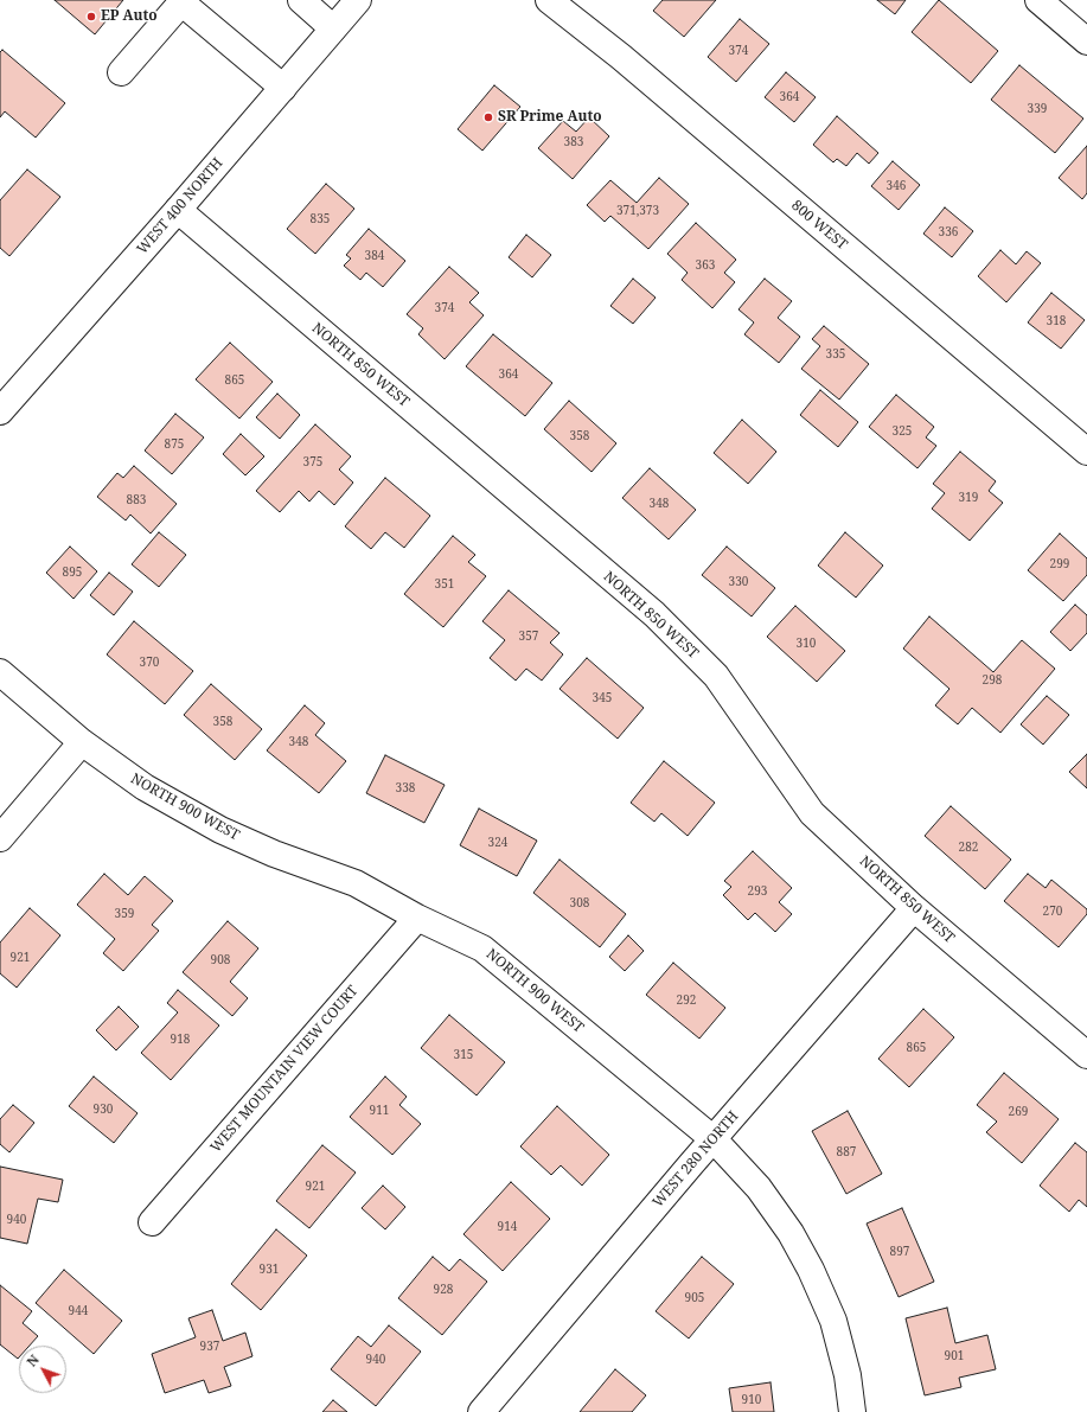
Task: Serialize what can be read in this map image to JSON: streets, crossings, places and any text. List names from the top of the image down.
{
  "streets": {
    "street": [
      "WEST 400 NORTH",
      "800 WEST",
      "NORTH 850 WEST",
      "NORTH 900 WEST",
      "WEST MOUNTAIN VIEW COURT",
      "WEST 280 NORTH"
    ]
  },
  "crossings": [
    ["WEST 400 NORTH", "NORTH 850 WEST"],
    ["NORTH 850 WEST", "WEST 280 NORTH"],
    ["NORTH 900 WEST", "WEST MOUNTAIN VIEW COURT"],
    ["NORTH 900 WEST", "WEST 280 NORTH"]
  ],
  "places": ["EP Auto", "SR Prime Auto"],
  "house_numbers": [
    "374",
    "364",
    "339",
    "383",
    "346",
    "371,373",
    "835",
    "336",
    "384",
    "363",
    "374",
    "318",
    "335",
    "364",
    "865",
    "325",
    "358",
    "875",
    "375",
    "319",
    "883",
    "348",
    "299",
    "895",
    "330",
    "351",
    "357",
    "310",
    "370",
    "298",
    "345",
    "358",
    "348",
    "338",
    "324",
    "282",
    "293",
    "308",
    "270",
    "359",
    "921",
    "908",
    "292",
    "918",
    "865",
    "315",
    "930",
    "911",
    "269",
    "887",
    "921",
    "940",
    "914",
    "897",
    "931",
    "928",
    "905",
    "944",
    "937",
    "901",
    "940",
    "910"
  ],
  "north": "top left"
}
